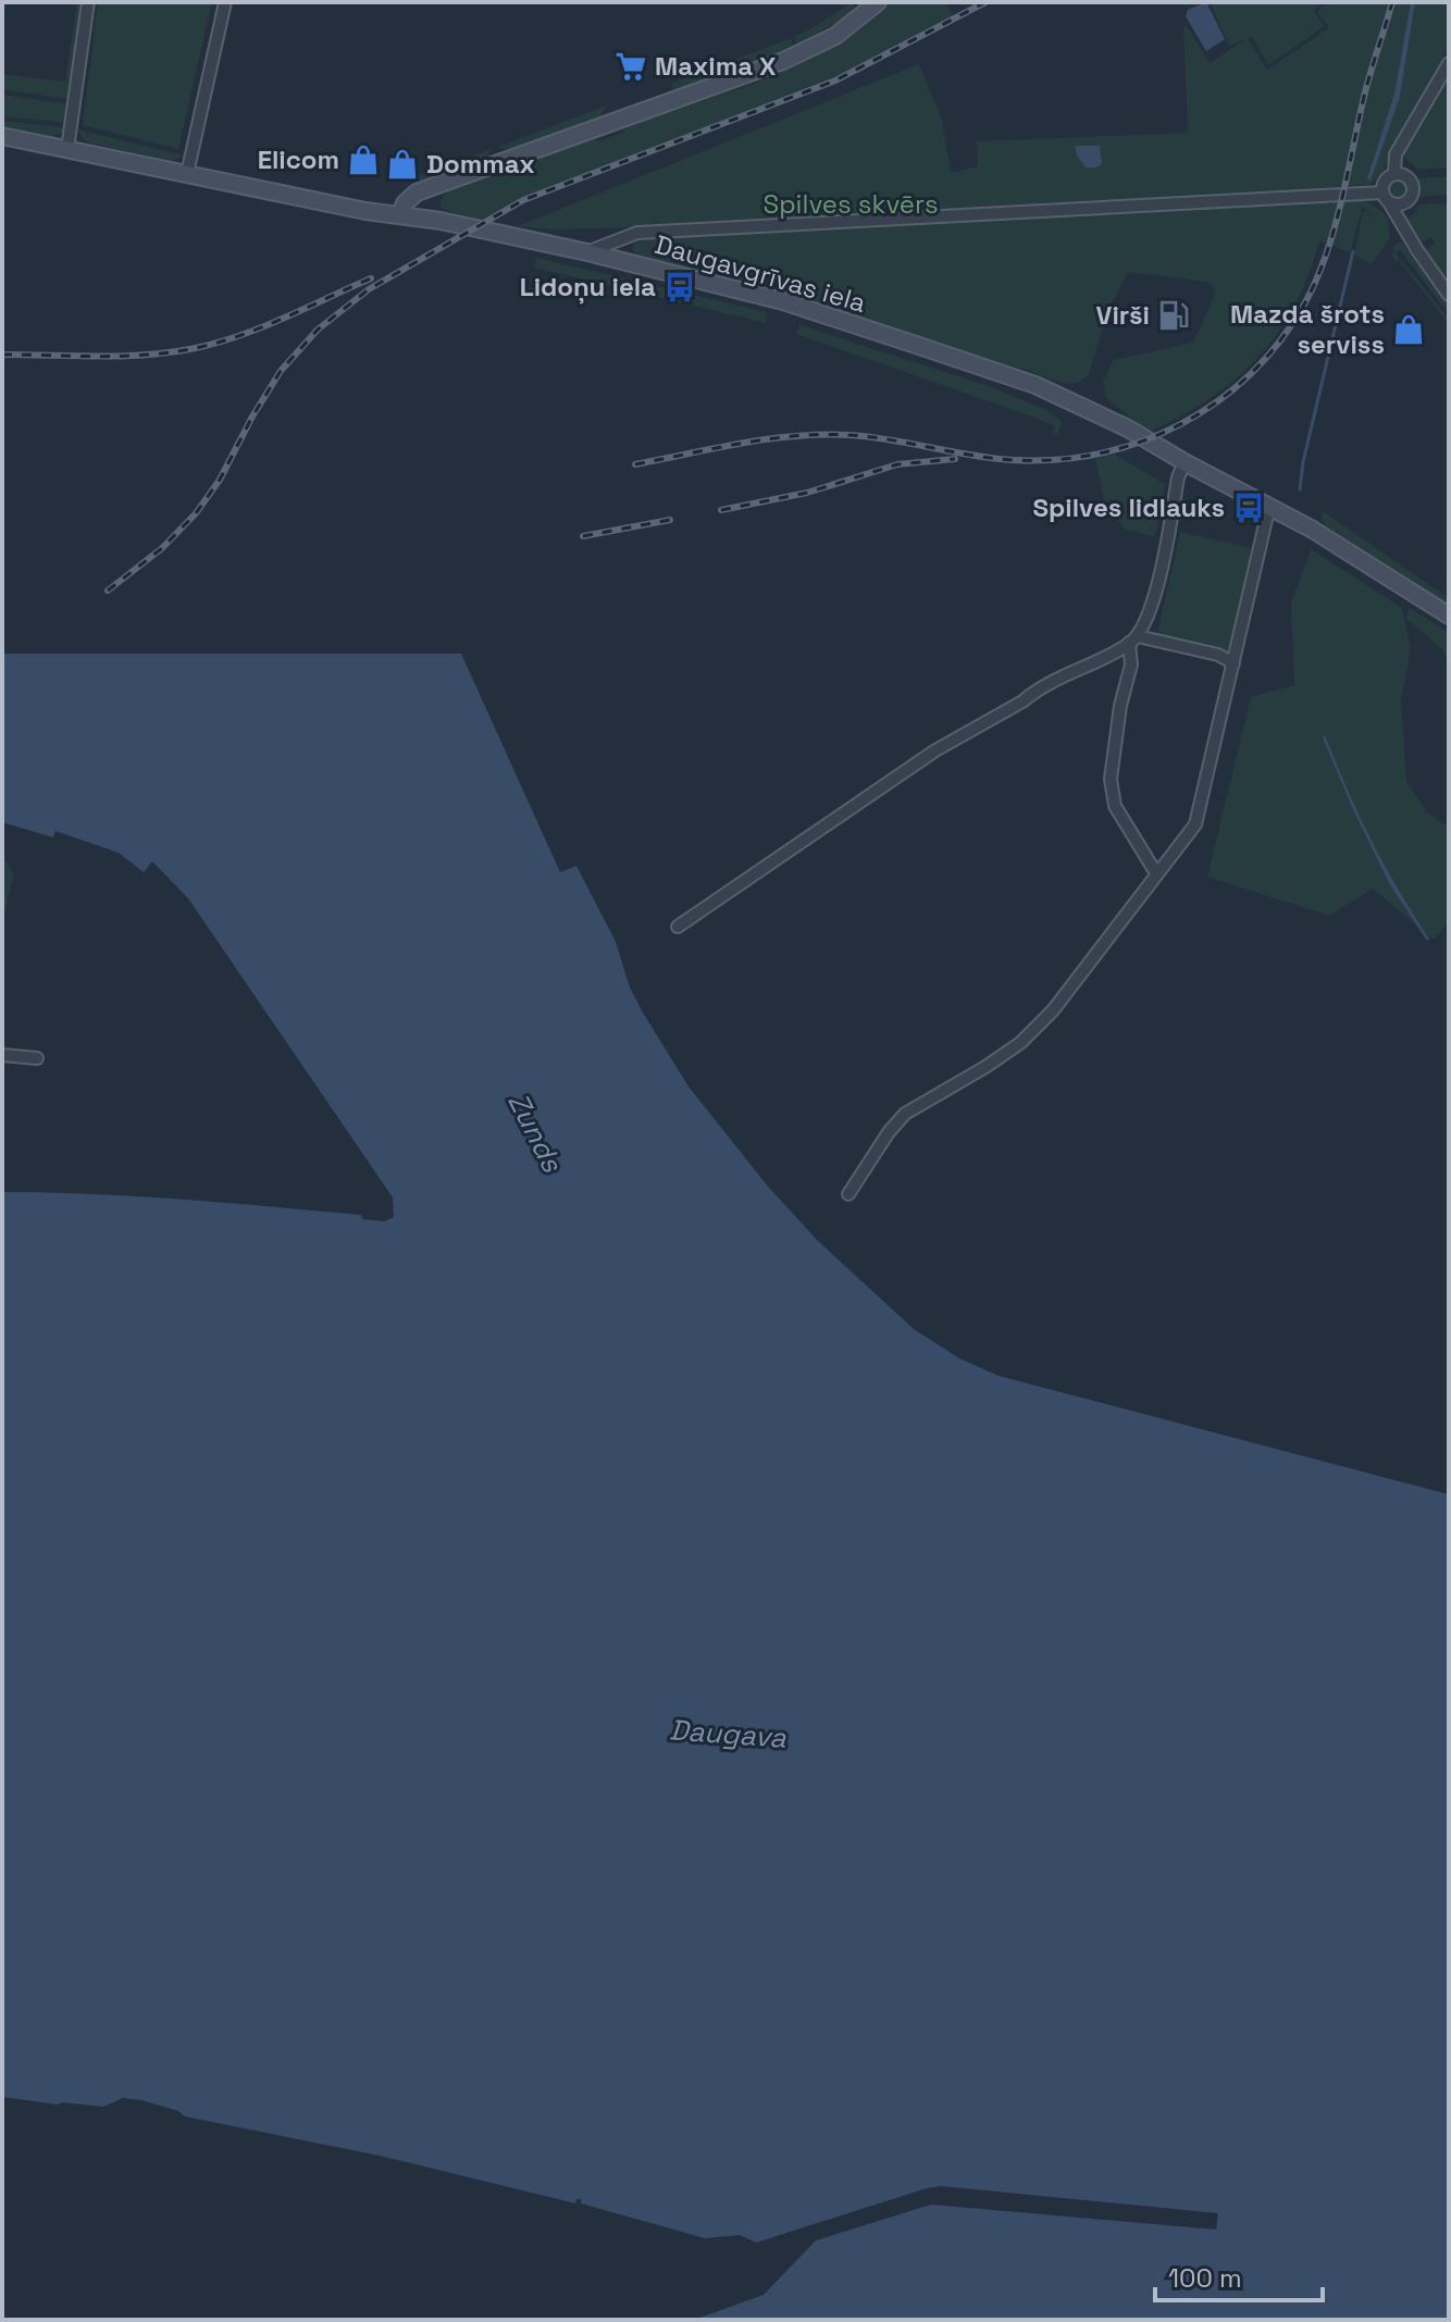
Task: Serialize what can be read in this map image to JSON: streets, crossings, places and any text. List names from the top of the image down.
{
  "streets": {
    "main road": ["Daugavgrīvas iela"]
  },
  "water": ["Zunds", "Daugava"],
  "parks": ["Spilves skvērs"],
  "places": {
    "supermarket": ["Maxima X"],
    "shop": ["Elicom", "Dommax", "Mazda šrots serviss"],
    "bus stop": ["Lidoņu iela", "Spilves lidlauks"],
    "fuel station": ["Virši"]
  },
  "scale_bar": "100 m"
}
